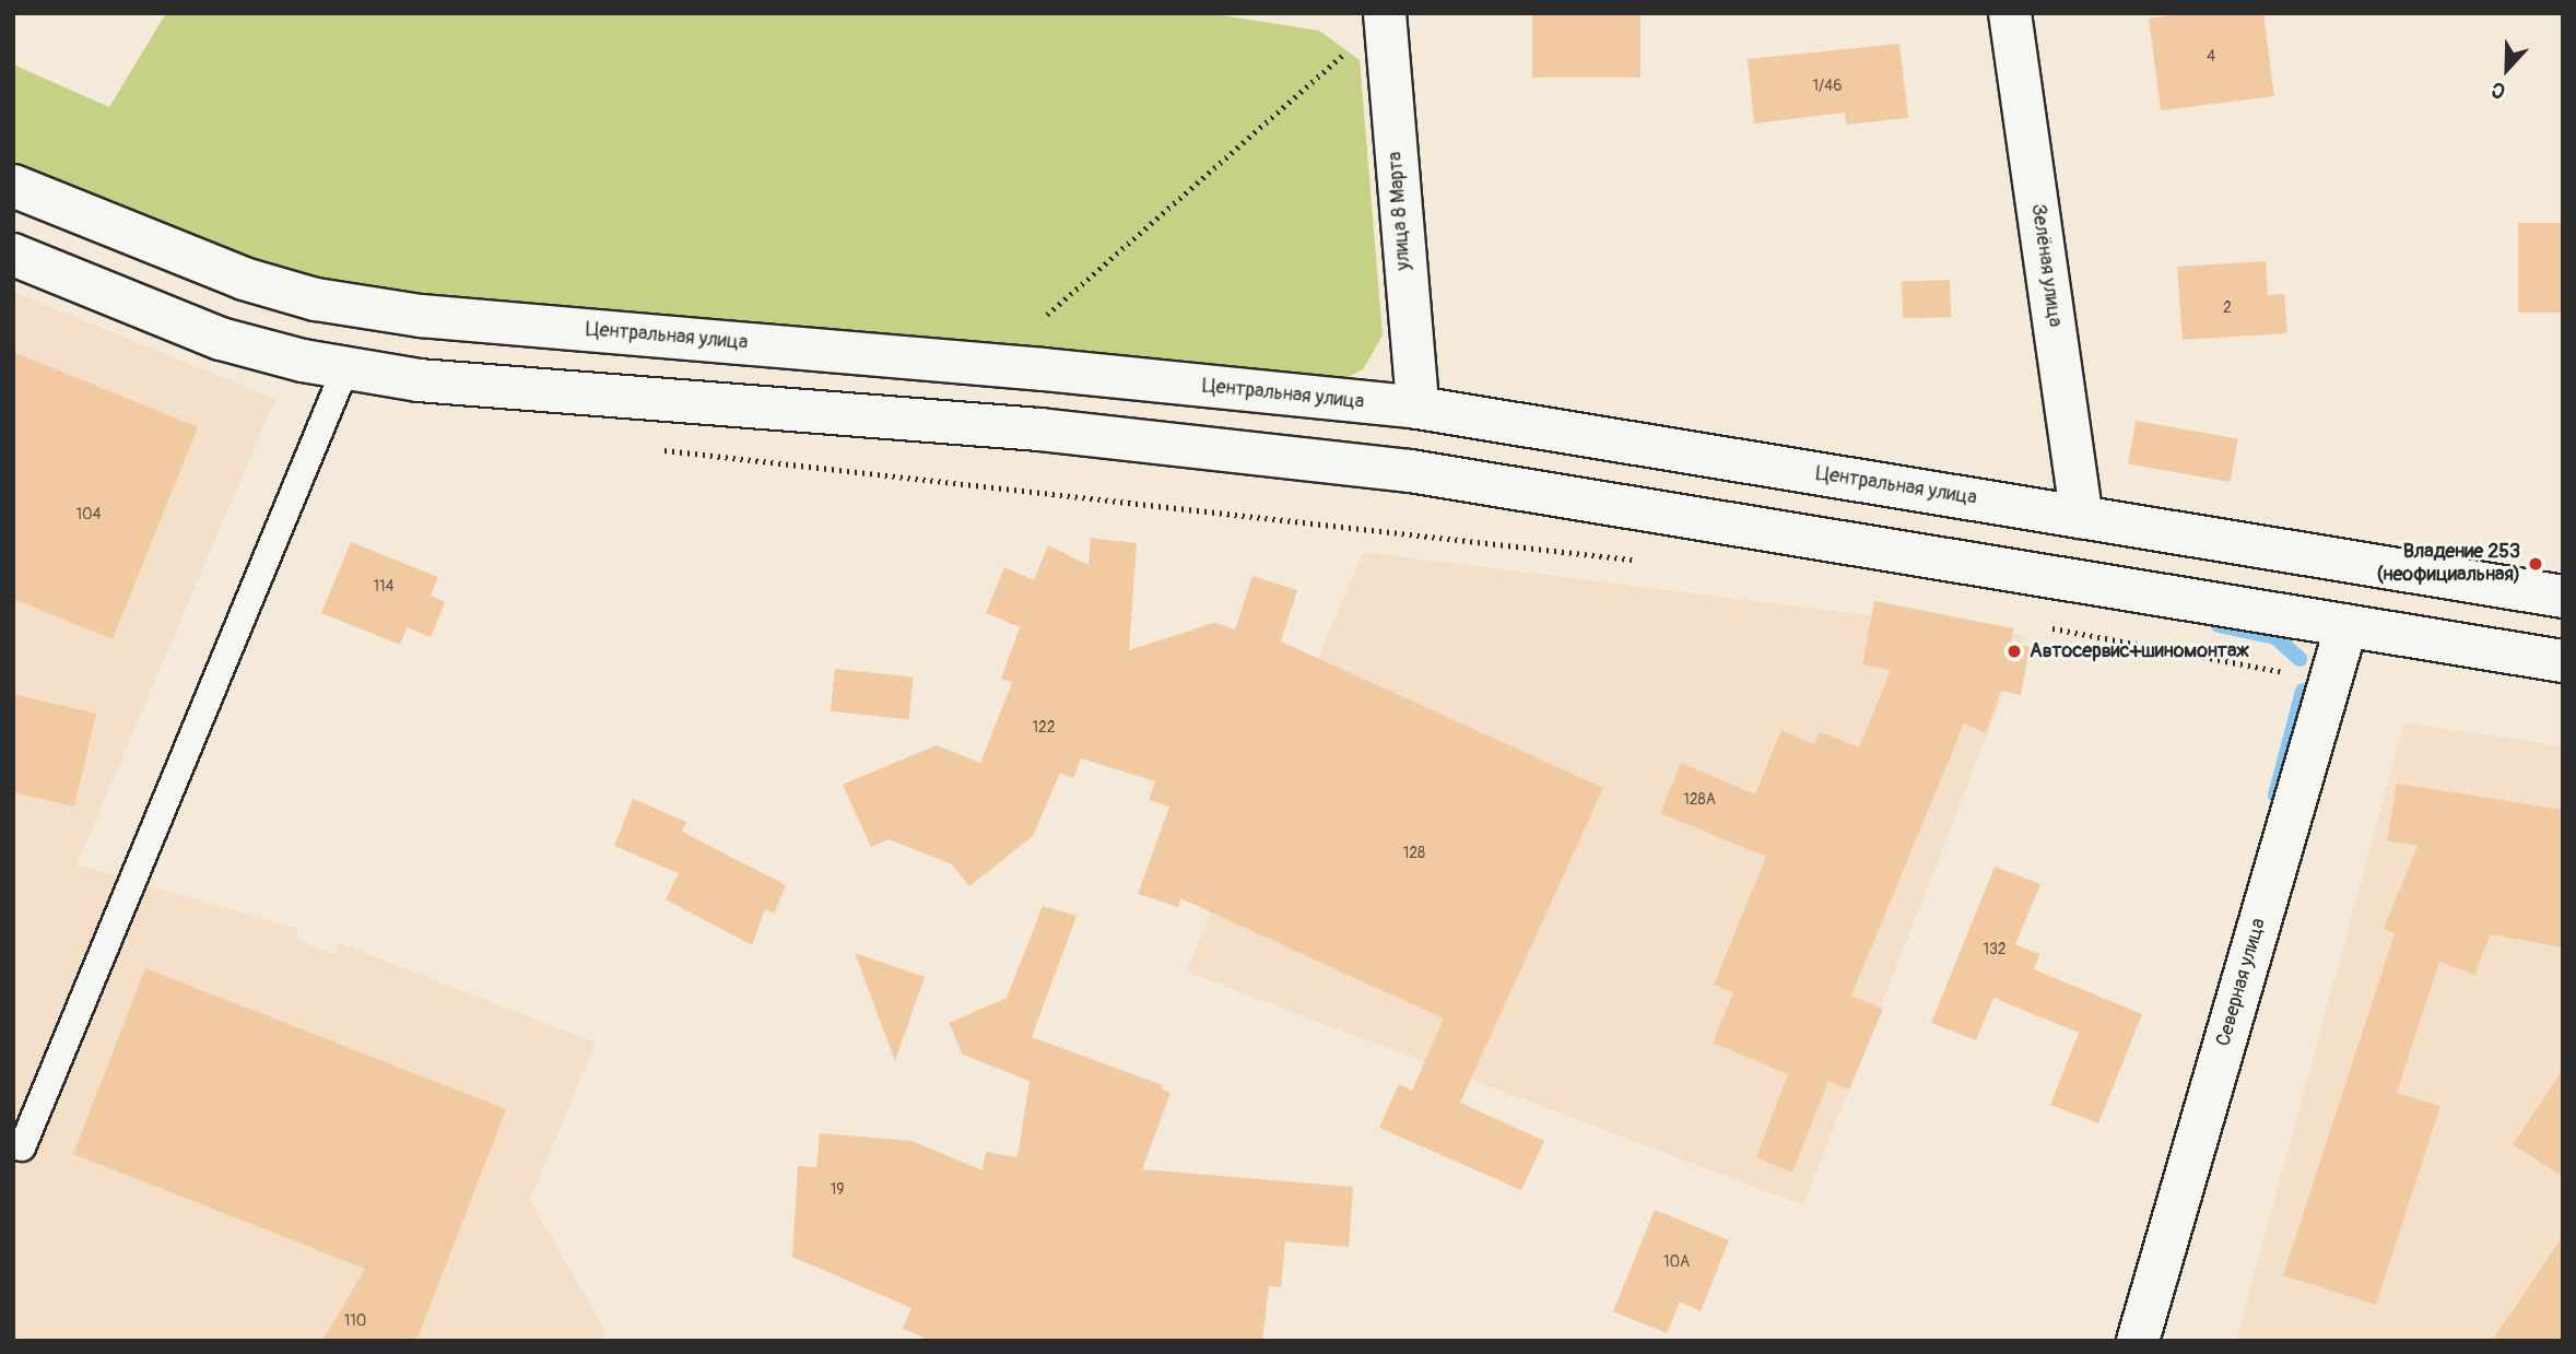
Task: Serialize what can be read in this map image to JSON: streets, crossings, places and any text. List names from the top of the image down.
{
  "streets": {
    "main road": [
      "улица 8 Марта",
      "Зелёная улица",
      "Центральная улица",
      "Северная улица"
    ]
  },
  "crossings": [
    ["улица 8 Марта", "Центральная улица"],
    ["Зелёная улица", "Центральная улица"]
  ],
  "places": ["Владение 253 (неофициальная)", "Автосервис+шиномонтаж"],
  "house_numbers": [
    "4",
    "1/46",
    "2",
    "104",
    "114",
    "122",
    "128А",
    "128",
    "132",
    "19",
    "10А",
    "110"
  ],
  "north": "bottom"
}
